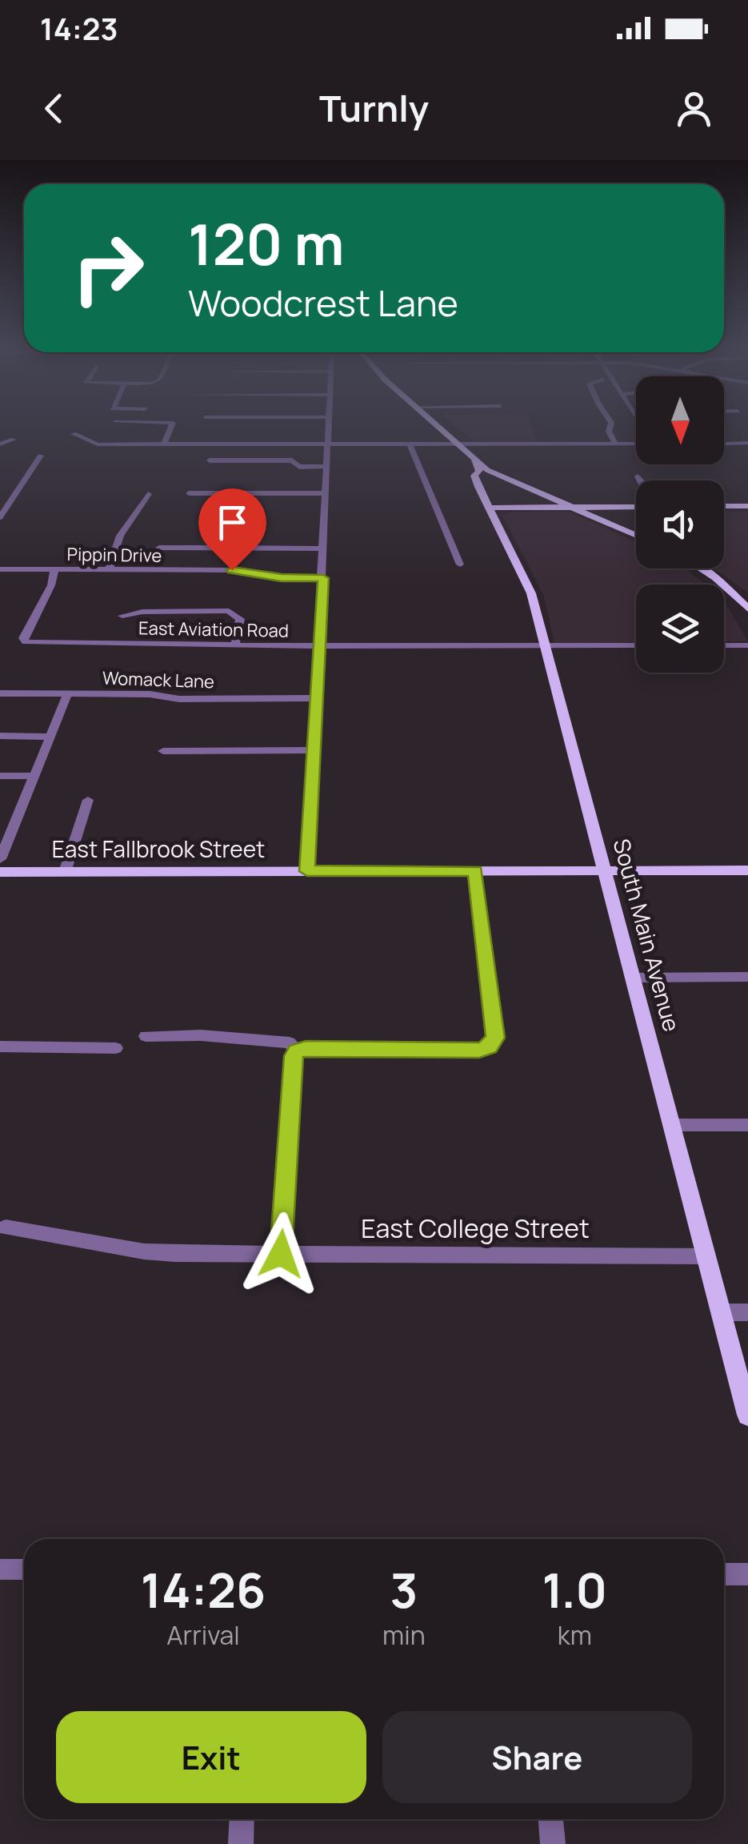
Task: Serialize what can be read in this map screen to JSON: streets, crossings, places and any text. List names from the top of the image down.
{
  "streets": {
    "main road": ["East Fallbrook Street", "South Main Avenue"],
    "street": [
      "Pippin Drive",
      "East Aviation Road",
      "Womack Lane",
      "East College Street"
    ]
  },
  "crossings": [
    ["Pippin Drive", "East Aviation Road"],
    ["East Aviation Road", "South Main Avenue"],
    ["East Fallbrook Street", "South Main Avenue"],
    ["South Main Avenue", "East College Street"]
  ],
  "north": "bottom",
  "page": {
    "status": "14:23",
    "header": "Turnly",
    "turn": ["120 m", "Woodcrest Lane"],
    "eta": [
      "14:26",
      "Arrival",
      "3",
      "min",
      "1.0",
      "km"
    ],
    "buttons": ["Exit", "Share"]
  }
}
